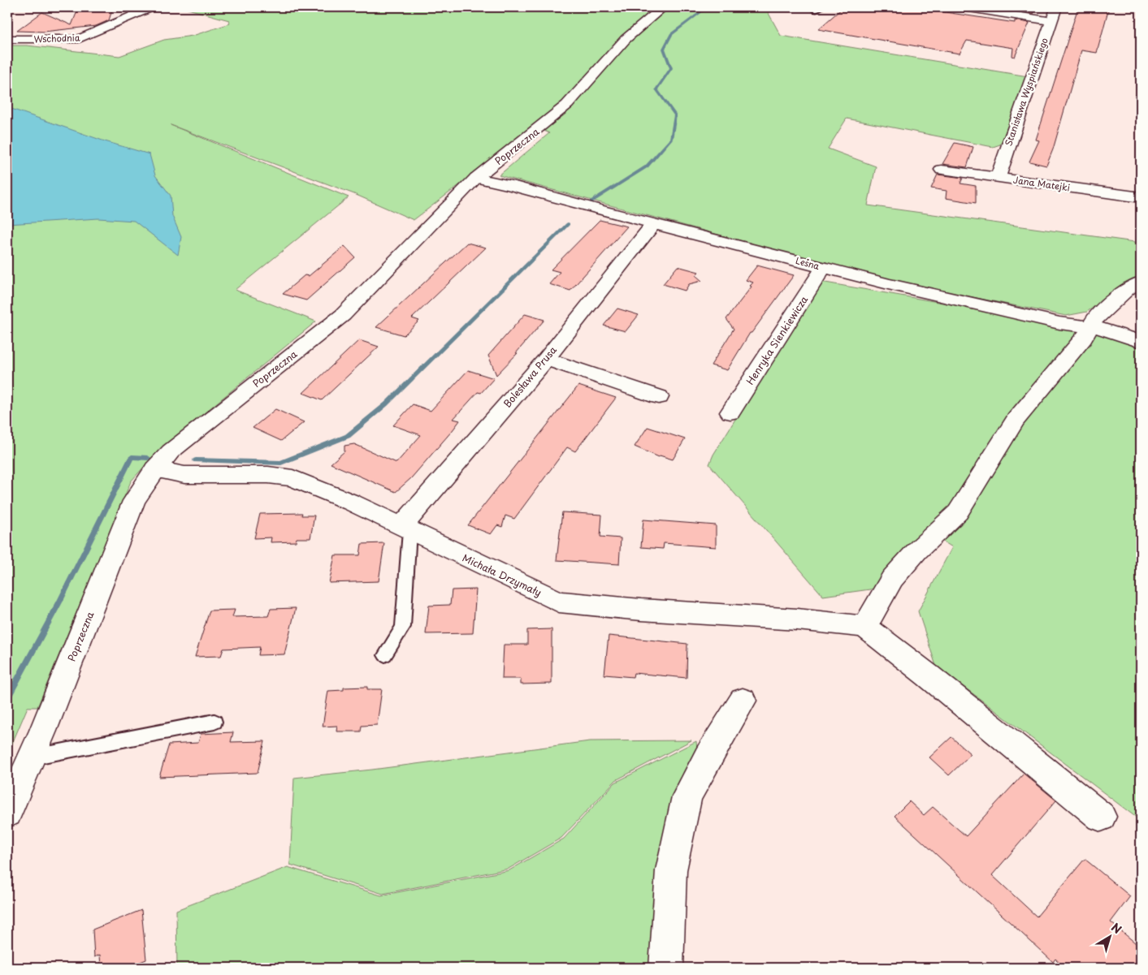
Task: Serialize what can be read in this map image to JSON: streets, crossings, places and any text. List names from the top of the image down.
{
  "streets": {
    "street": [
      "Wschodnia",
      "Stanisława Wyspiańskiego",
      "Poprzeczna",
      "Jana Matejki",
      "Leśna",
      "Henryka Sienkiewicza",
      "Bolesława Prusa",
      "Michała Drzymały"
    ]
  },
  "crossings": [
    ["Stanisława Wyspiańskiego", "Jana Matejki"],
    ["Poprzeczna", "Leśna"],
    ["Poprzeczna", "Michała Drzymały"],
    ["Leśna", "Henryka Sienkiewicza"],
    ["Leśna", "Bolesława Prusa"],
    ["Bolesława Prusa", "Michała Drzymały"]
  ],
  "north": "top right"
}
